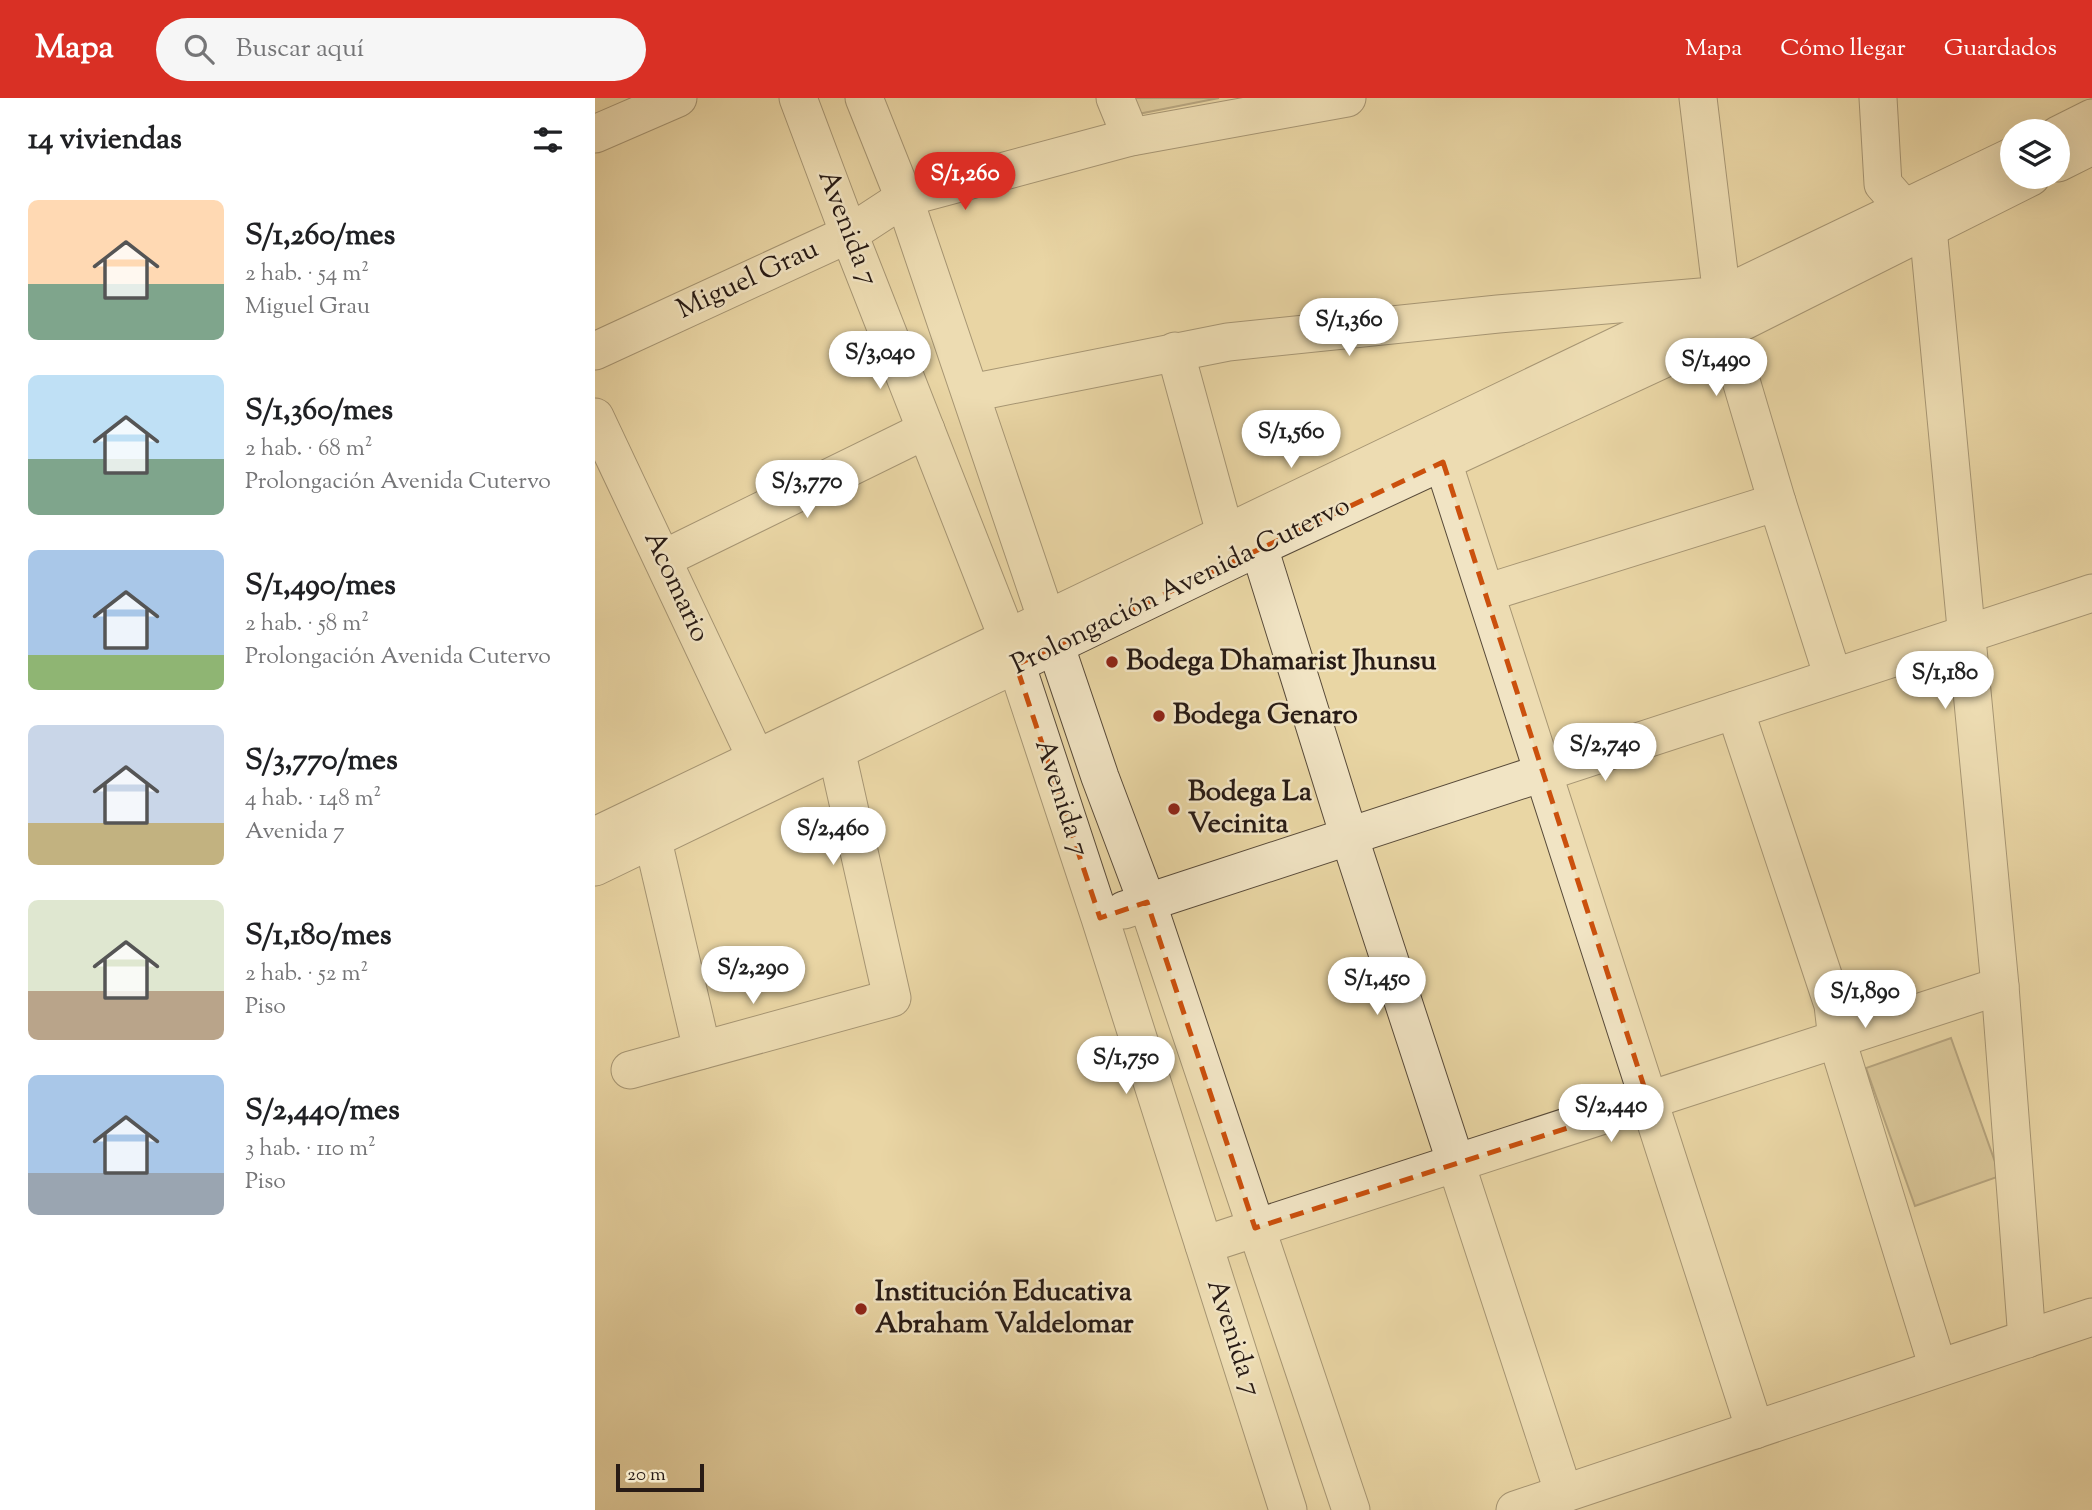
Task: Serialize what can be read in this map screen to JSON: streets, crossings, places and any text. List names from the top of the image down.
{
  "streets": {
    "street": [
      "Avenida 7",
      "Miguel Grau",
      "Prolongación Avenida Cutervo",
      "Acomario"
    ]
  },
  "crossings": [
    ["Avenida 7", "Miguel Grau"],
    ["Avenida 7", "Prolongación Avenida Cutervo"],
    ["Prolongación Avenida Cutervo", "Acomario"]
  ],
  "places": [
    "Bodega Dhamarist Jhunsu",
    "Bodega Genaro",
    "Bodega La Vecinita",
    "Institución Educativa Abraham Valdelomar"
  ],
  "scale_bar": "20 m",
  "page": {
    "header": "Mapa",
    "search": "Buscar aquí",
    "nav": ["Mapa", "Cómo llegar", "Guardados"],
    "heading": "14 viviendas",
    "price": [
      "S/1,260",
      "S/1,360",
      "S/3,040",
      "S/1,490",
      "S/1,560",
      "S/3,770",
      "S/1,180",
      "S/2,740",
      "S/2,460",
      "S/2,290",
      "S/1,450",
      "S/1,890",
      "S/1,750",
      "S/2,440"
    ],
    "list": [
      {
        "name": "S/1,260/mes",
        "note": "2 hab. · 54 m² · Miguel Grau"
      },
      {
        "name": "S/1,360/mes",
        "note": "2 hab. · 68 m² · Prolongación Avenida Cutervo"
      },
      {
        "name": "S/1,490/mes",
        "note": "2 hab. · 58 m² · Prolongación Avenida Cutervo"
      },
      {
        "name": "S/3,770/mes",
        "note": "4 hab. · 148 m² · Avenida 7"
      },
      {
        "name": "S/1,180/mes",
        "note": "2 hab. · 52 m² · Piso"
      },
      {
        "name": "S/2,440/mes",
        "note": "3 hab. · 110 m² · Piso"
      }
    ],
    "scale": "20 m"
  }
}
